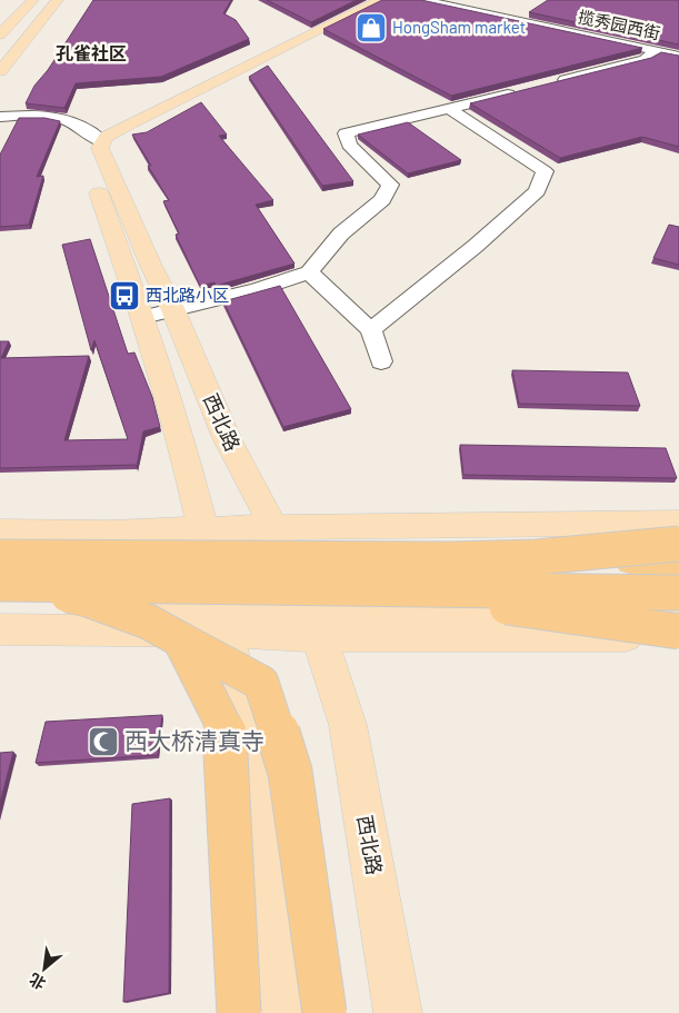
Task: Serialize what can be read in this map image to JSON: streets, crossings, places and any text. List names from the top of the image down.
{
  "streets": {
    "main road": ["西北路"],
    "street": ["揽秀园西街"]
  },
  "districts": ["孔雀社区"],
  "places": {
    "shop": ["HongSham market"],
    "bus stop": ["西北路小区"],
    "mosque": ["西大桥清真寺"]
  },
  "north": "bottom left"
}
